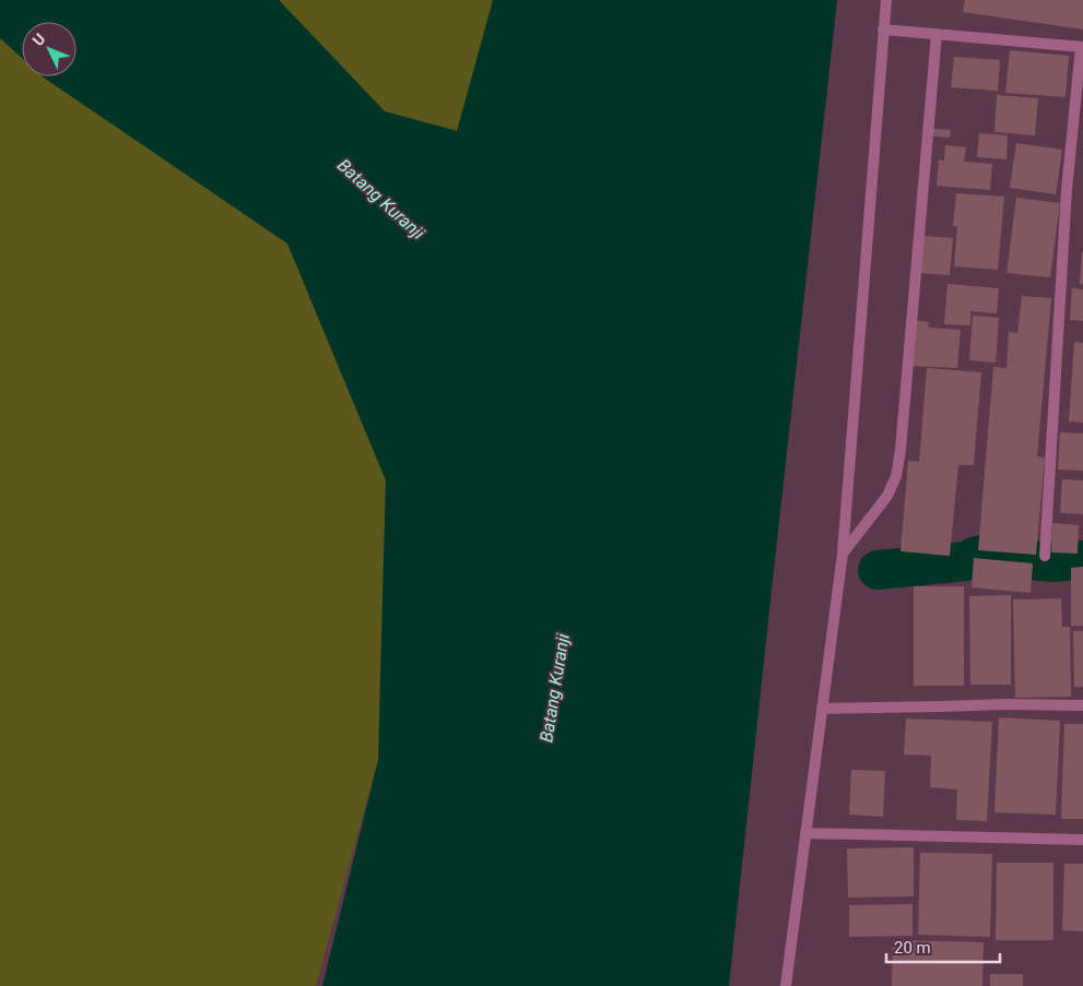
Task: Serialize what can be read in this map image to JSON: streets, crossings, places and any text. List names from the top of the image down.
{
  "water": ["Batang Kuranji"],
  "scale_bar": "20 m",
  "north": "top left"
}
